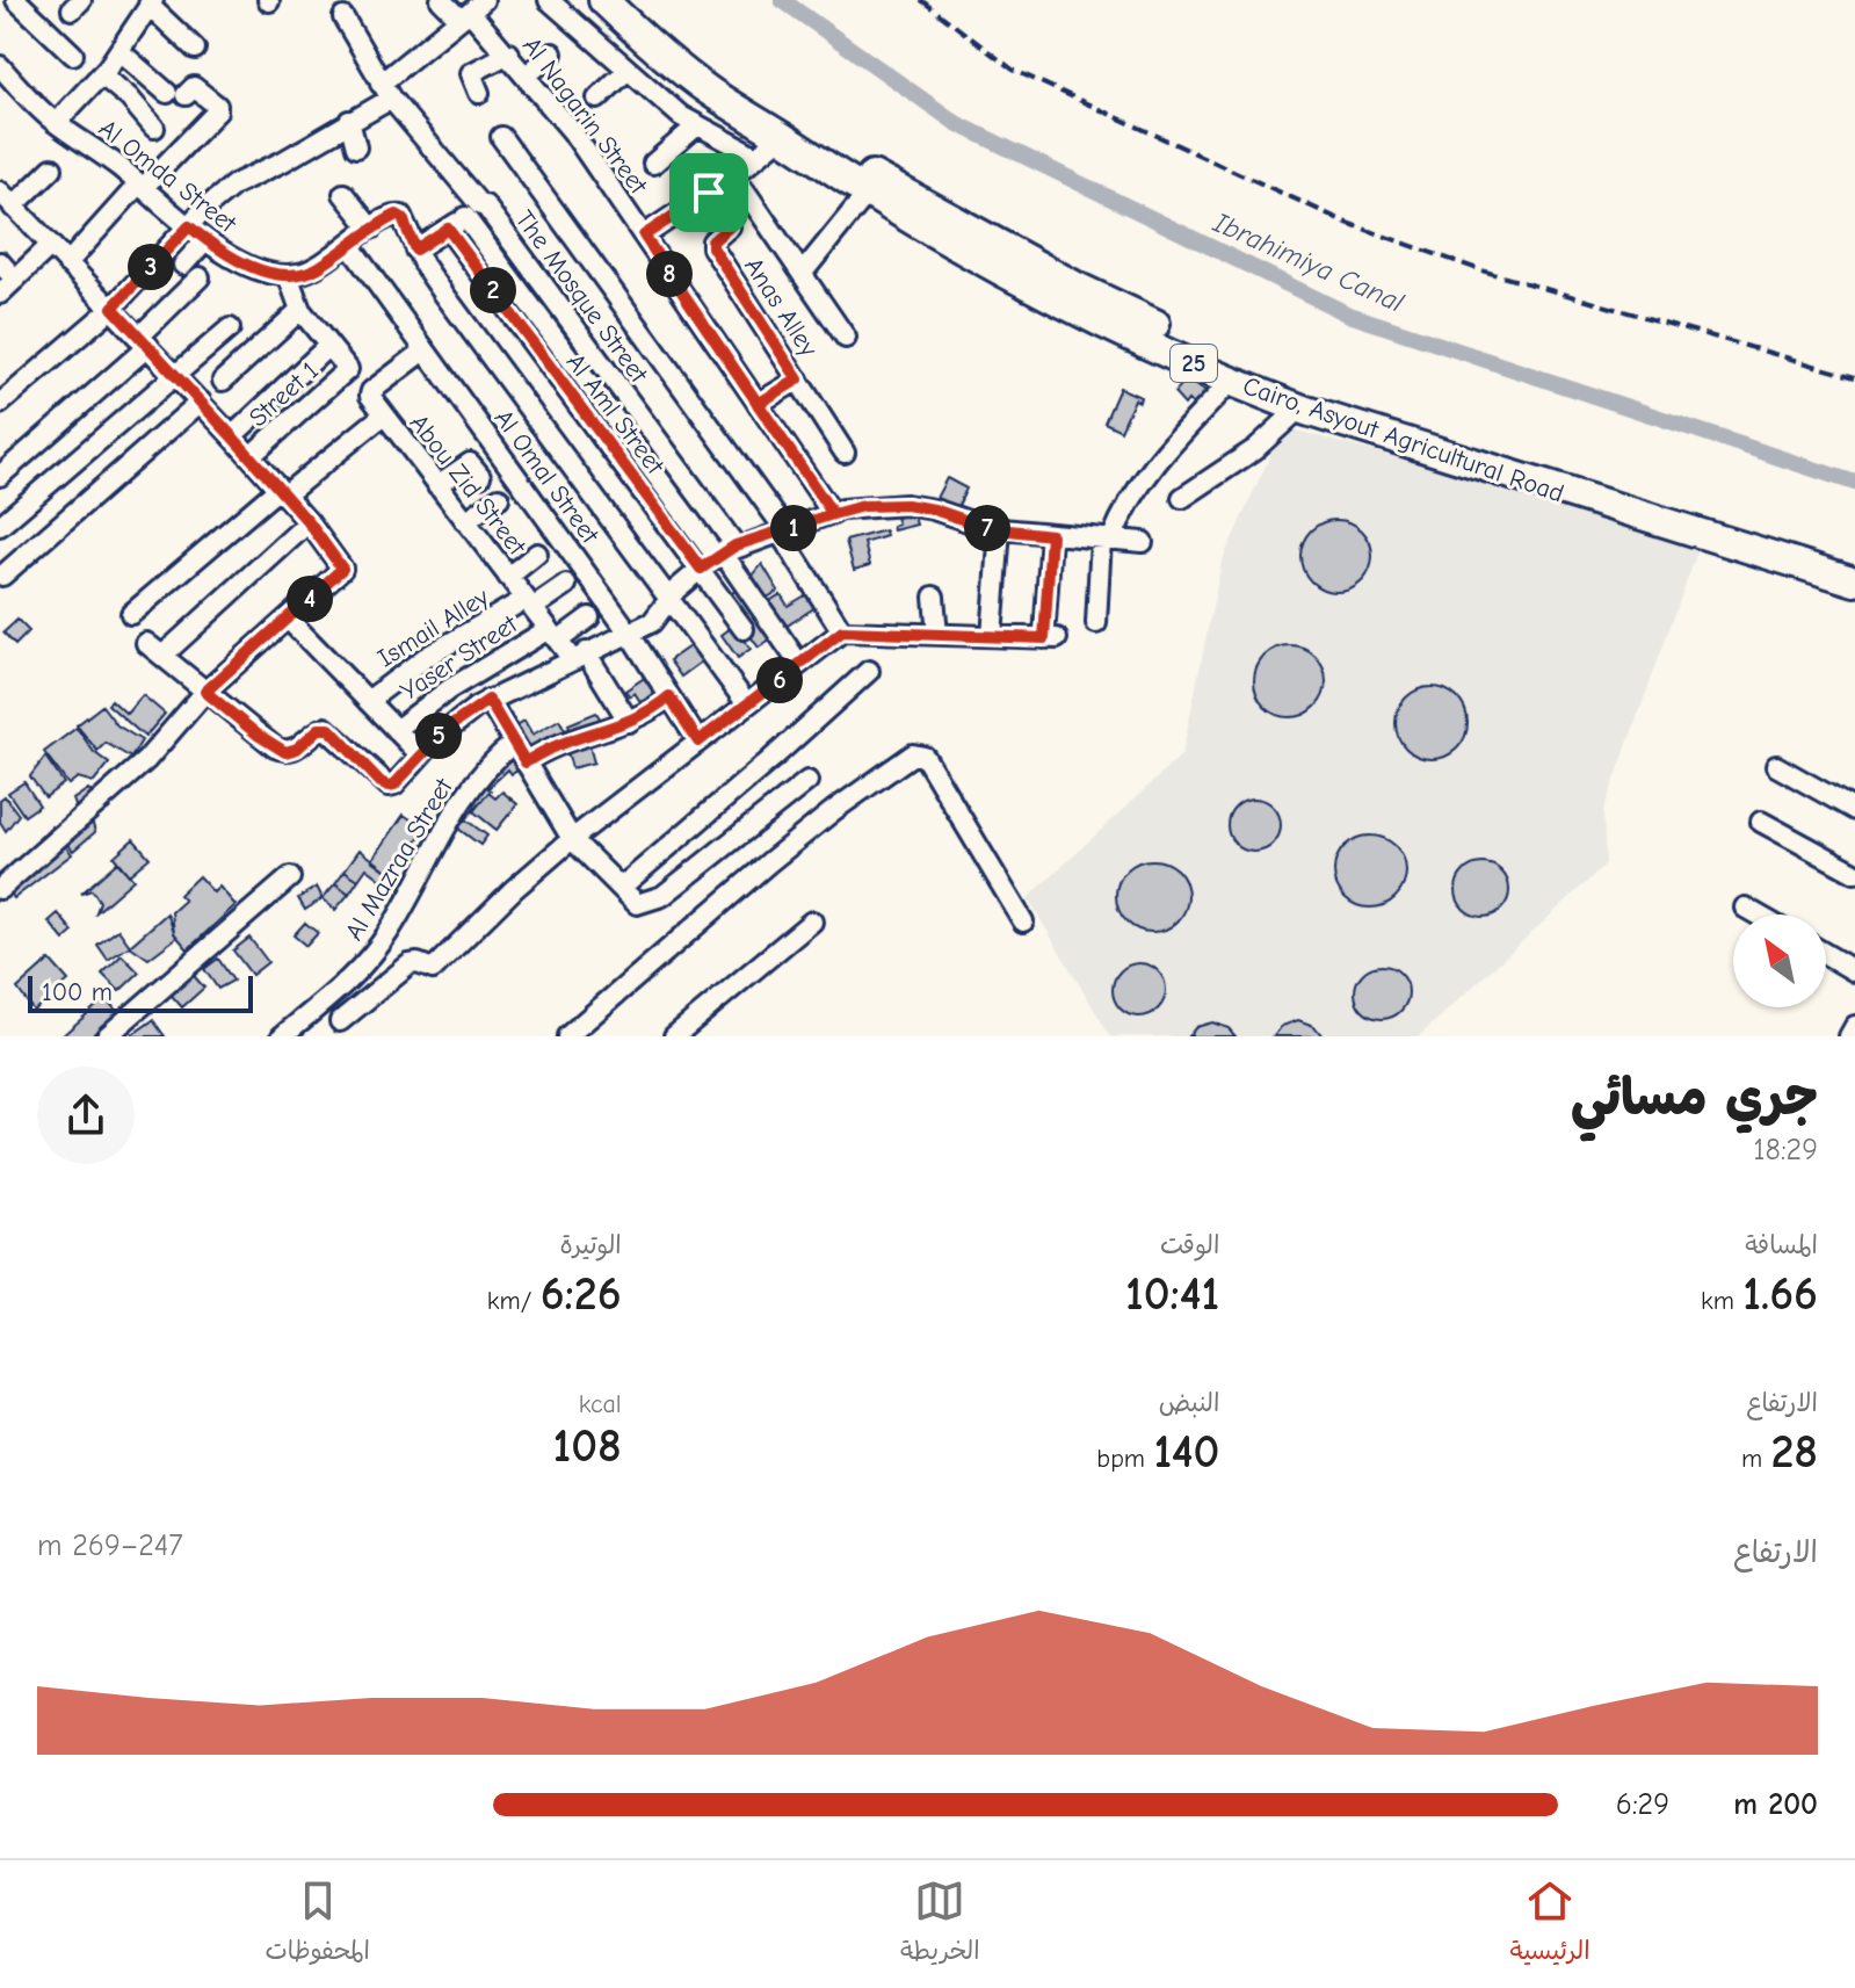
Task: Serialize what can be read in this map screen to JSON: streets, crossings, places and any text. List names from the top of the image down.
{
  "streets": {
    "highway": ["25", "Cairo, Asyout Agricultural Road"],
    "street": [
      "Al Nagarin Street",
      "Al Omda Street",
      "The Mosque Street",
      "Anas Alley",
      "Street 1",
      "Al Aml Street",
      "Al Omal Street",
      "Abou Zid Street",
      "Ismail Alley",
      "Yaser Street",
      "Al Mazraa Street"
    ]
  },
  "crossings": [
    ["The Mosque Street", "Al Aml Street"],
    ["Al Omal Street", "Abou Zid Street"],
    ["Abou Zid Street", "Ismail Alley"],
    ["Abou Zid Street", "Yaser Street"],
    ["Ismail Alley", "Al Mazraa Street"],
    ["Yaser Street", "Al Mazraa Street"]
  ],
  "water": ["Ibrahimiya Canal"],
  "scale_bar": "100 m",
  "north": "top left",
  "page": {
    "pins": [
      "3",
      "8",
      "2",
      "1",
      "7",
      "4",
      "6",
      "5"
    ],
    "scale": "100 m",
    "heading": ["جري مسائي", "18:29"],
    "stats": [
      ["المسافة", "1.66 km"],
      ["الوقت", "10:41"],
      ["الوتيرة", "6:26 /km"],
      ["الارتفاع", "28 m"],
      ["النبض", "140 bpm"],
      ["kcal", "108"]
    ],
    "chart": ["الارتفاع", "247–269 m"],
    "list": [
      {
        "name": "200 m",
        "note": "6:29"
      }
    ],
    "tabs": ["الرئيسية", "الخريطة", "المحفوظات"]
  }
}
